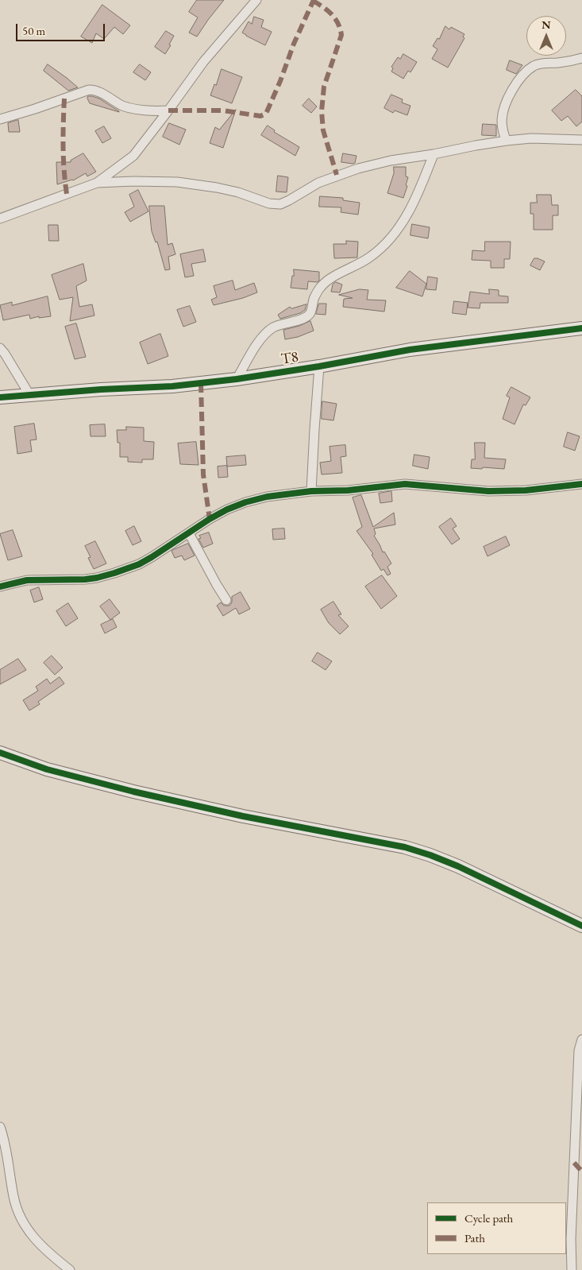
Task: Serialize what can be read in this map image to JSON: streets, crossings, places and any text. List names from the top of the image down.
{
  "streets": {
    "street": ["T8"]
  },
  "legend": ["Cycle path", "Path"],
  "scale_bar": "50 m",
  "north": "top"
}
